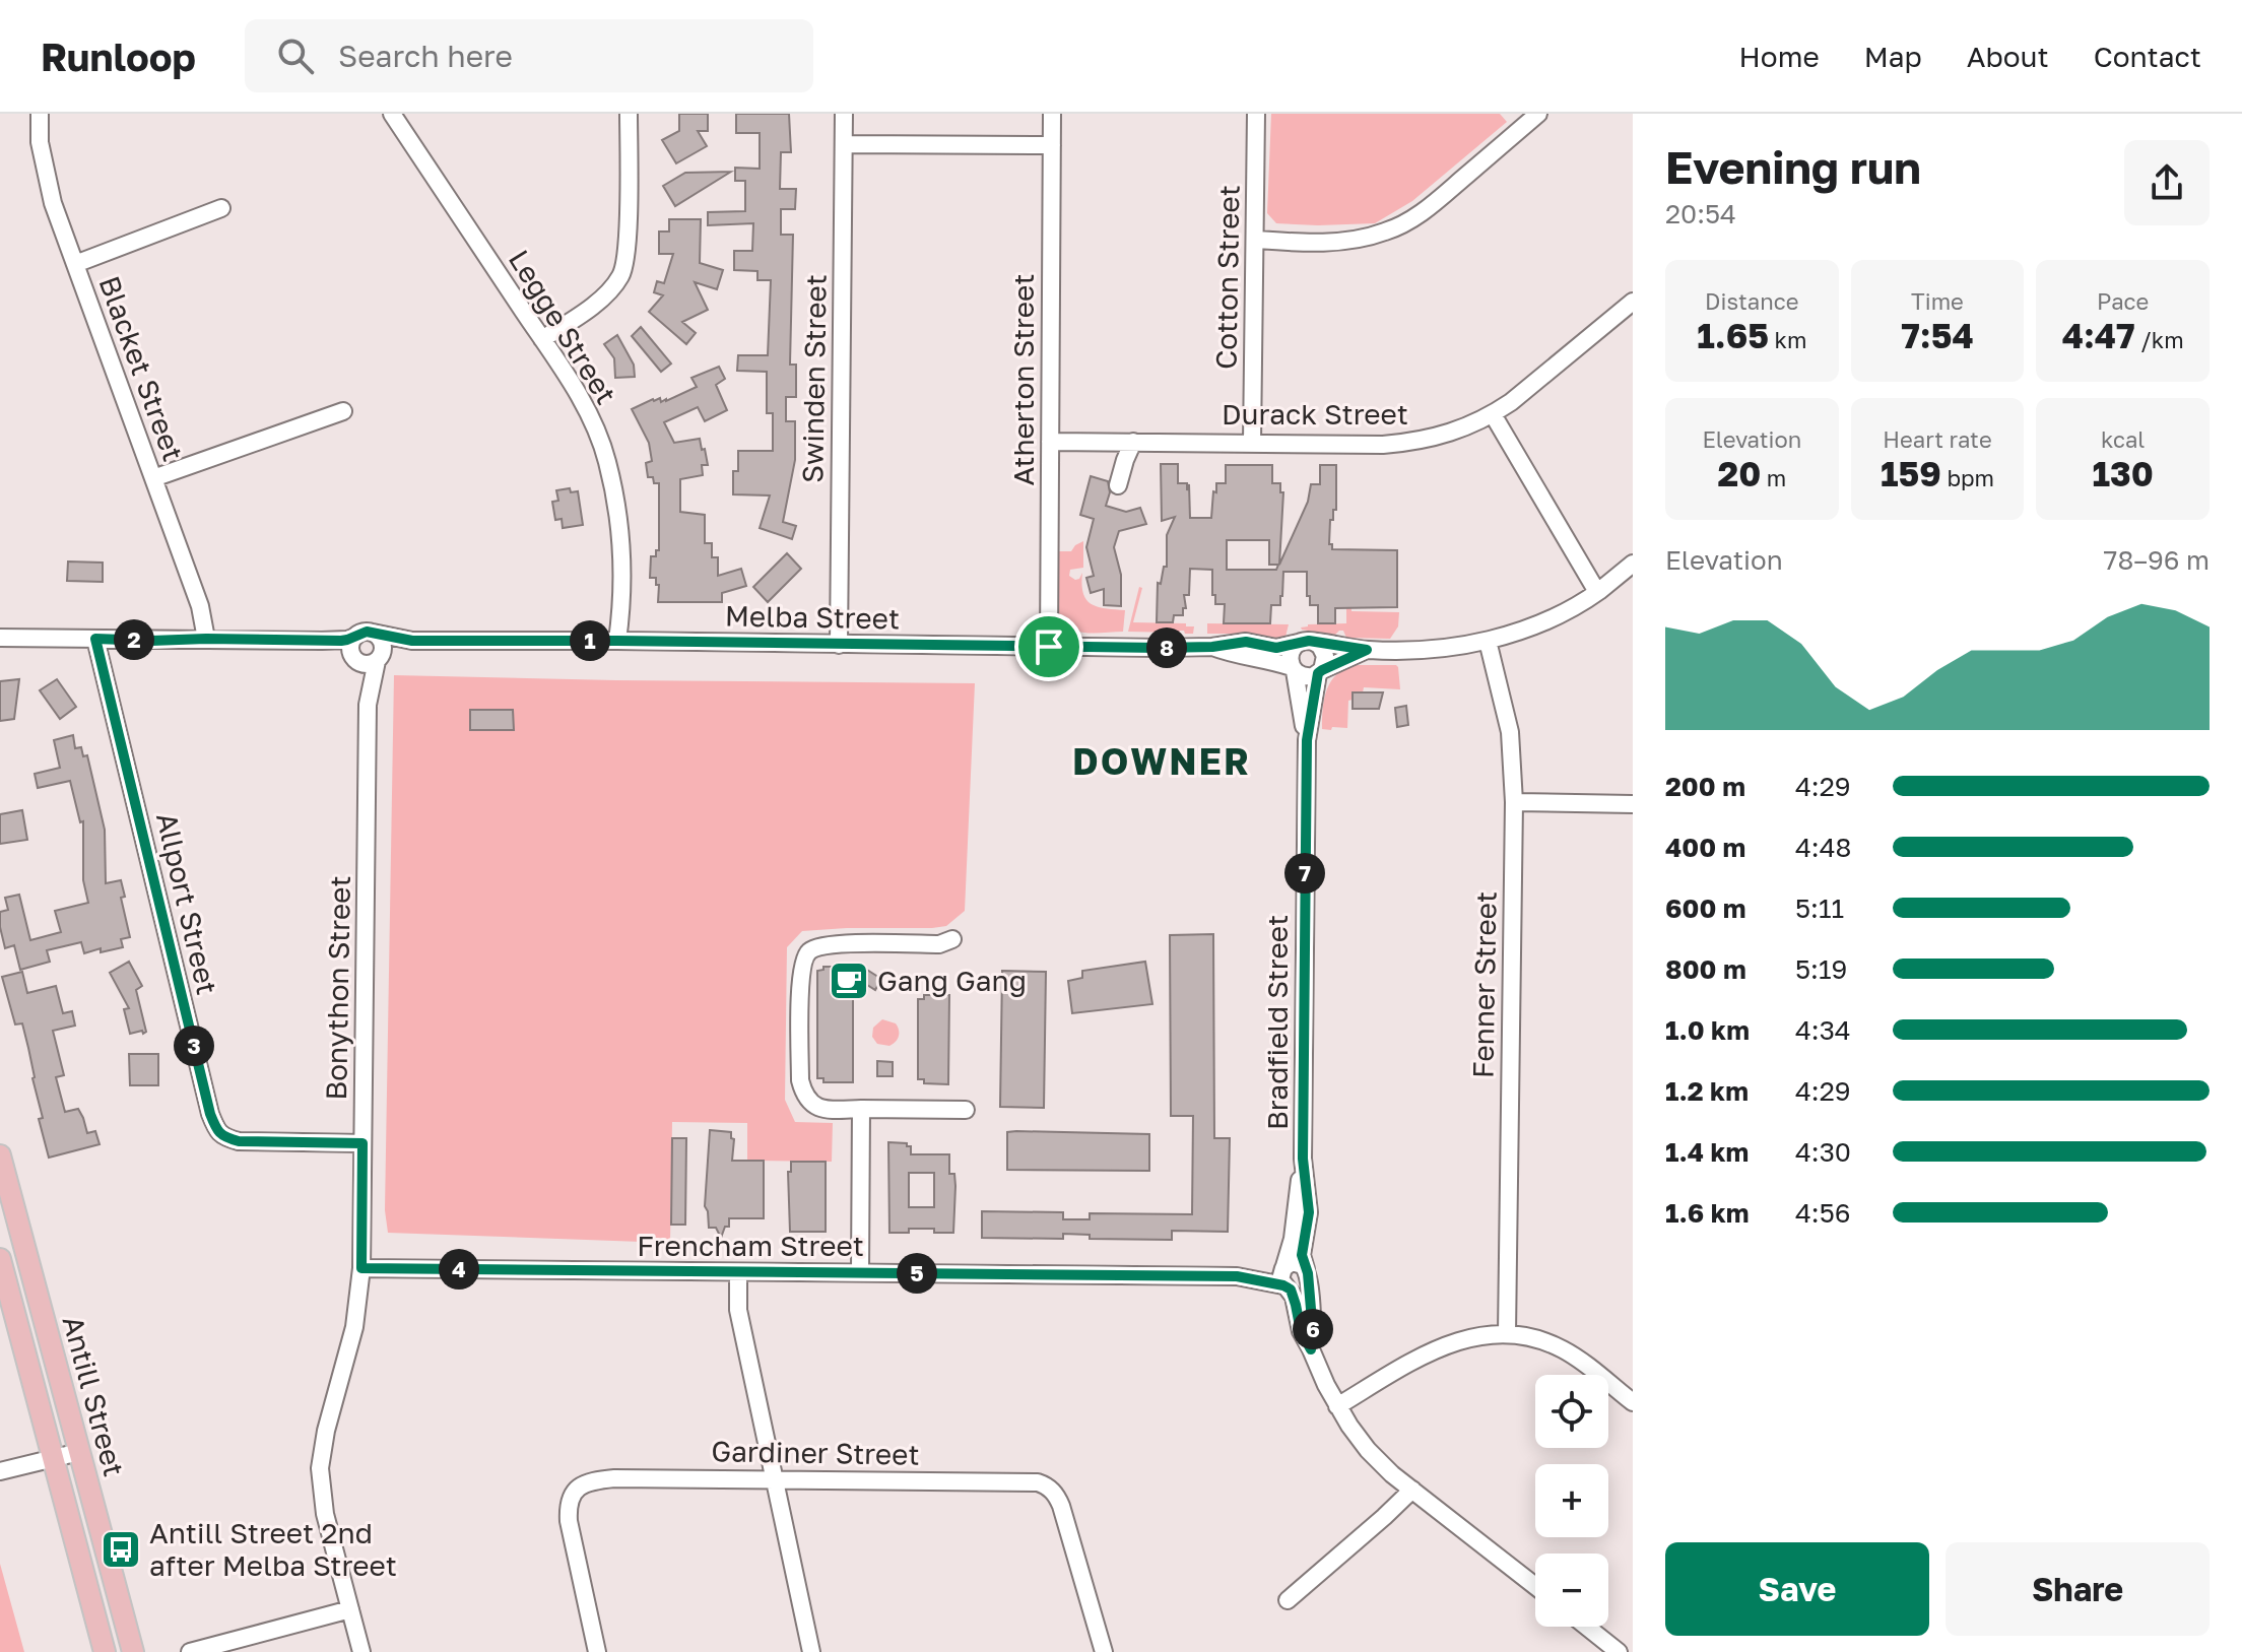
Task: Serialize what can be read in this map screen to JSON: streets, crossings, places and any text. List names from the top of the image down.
{
  "streets": {
    "main road": ["Antill Street"],
    "street": [
      "Cotton Street",
      "Legge Street",
      "Blacket Street",
      "Swinden Street",
      "Atherton Street",
      "Durack Street",
      "Melba Street",
      "Allport Street",
      "Fenner Street",
      "Bonython Street",
      "Bradfield Street",
      "Frencham Street",
      "Gardiner Street"
    ]
  },
  "crossings": [
    ["Cotton Street", "Durack Street"],
    ["Legge Street", "Melba Street"],
    ["Blacket Street", "Melba Street"],
    ["Swinden Street", "Melba Street"],
    ["Atherton Street", "Durack Street"],
    ["Atherton Street", "Melba Street"],
    ["Melba Street", "Allport Street"],
    ["Melba Street", "Fenner Street"],
    ["Melba Street", "Bonython Street"],
    ["Melba Street", "Bradfield Street"],
    ["Allport Street", "Bonython Street"],
    ["Bonython Street", "Frencham Street"],
    ["Bradfield Street", "Frencham Street"]
  ],
  "districts": ["DOWNER"],
  "places": {
    "cafe": ["Gang Gang"],
    "bus stop": ["Antill Street 2nd after Melba Street"]
  },
  "page": {
    "header": "Runloop",
    "search": "Search here",
    "nav": [
      "Home",
      "Map",
      "About",
      "Contact"
    ],
    "heading": ["Evening run", "20:54"],
    "stats": [
      ["Distance", "1.65 km"],
      ["Time", "7:54"],
      ["Pace", "4:47 /km"],
      ["Elevation", "20 m"],
      ["Heart rate", "159 bpm"],
      ["kcal", "130"]
    ],
    "chart": ["Elevation", "78–96 m"],
    "pins": [
      "2",
      "1",
      "8",
      "7",
      "3",
      "4",
      "5",
      "6"
    ],
    "list": [
      {
        "name": "200 m",
        "note": "4:29"
      },
      {
        "name": "400 m",
        "note": "4:48"
      },
      {
        "name": "600 m",
        "note": "5:11"
      },
      {
        "name": "800 m",
        "note": "5:19"
      },
      {
        "name": "1.0 km",
        "note": "4:34"
      },
      {
        "name": "1.2 km",
        "note": "4:29"
      },
      {
        "name": "1.4 km",
        "note": "4:30"
      },
      {
        "name": "1.6 km",
        "note": "4:56"
      }
    ],
    "map_buttons": ["+", "−"],
    "buttons": ["Save", "Share"]
  }
}
